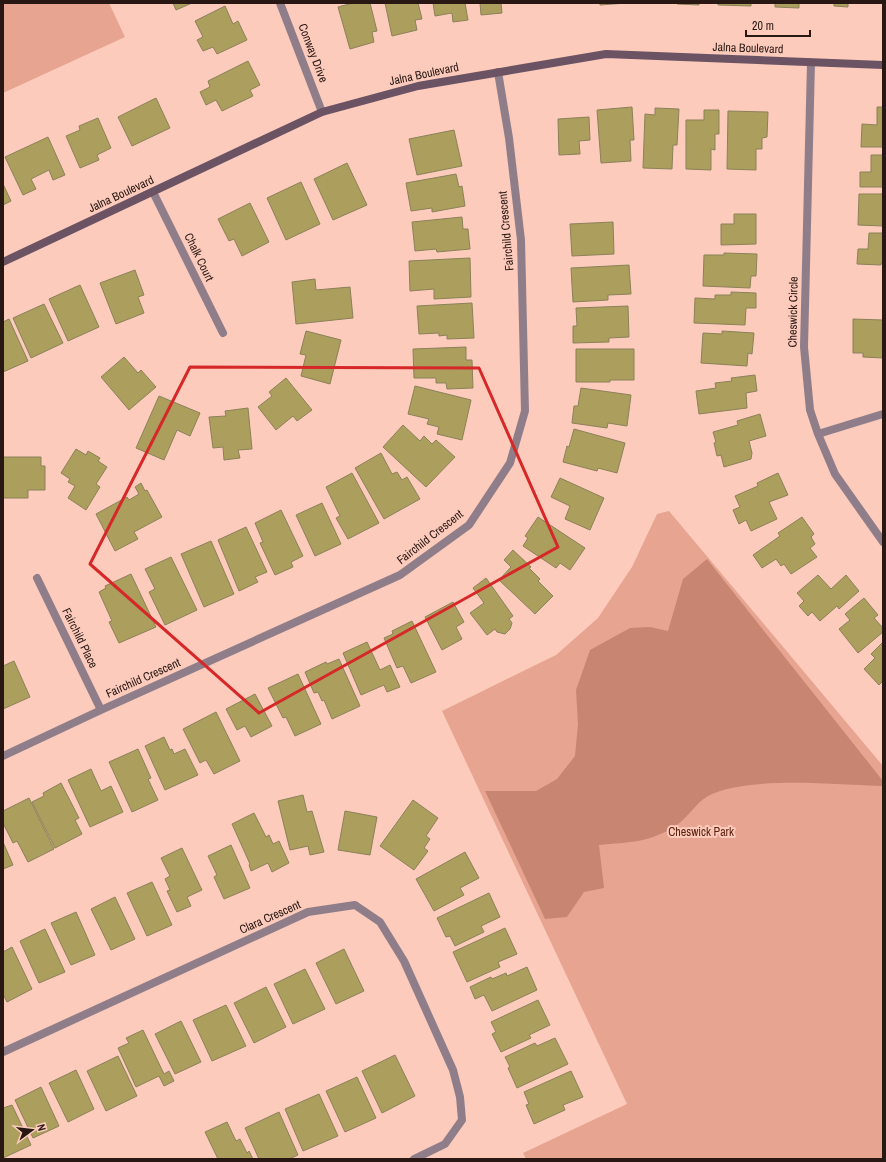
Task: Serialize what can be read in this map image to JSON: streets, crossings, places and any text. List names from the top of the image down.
{
  "streets": {
    "street": [
      "Jalna Boulevard",
      "Conway Drive",
      "Fairchild Crescent",
      "Chalk Court",
      "Cheswick Circle",
      "Fairchild Place",
      "Clara Crescent"
    ]
  },
  "crossings": [
    ["Jalna Boulevard", "Conway Drive"],
    ["Jalna Boulevard", "Fairchild Crescent"],
    ["Jalna Boulevard", "Chalk Court"],
    ["Jalna Boulevard", "Cheswick Circle"],
    ["Fairchild Crescent", "Fairchild Place"]
  ],
  "parks": ["Cheswick Park"],
  "scale_bar": "20 m",
  "north": "right"
}
